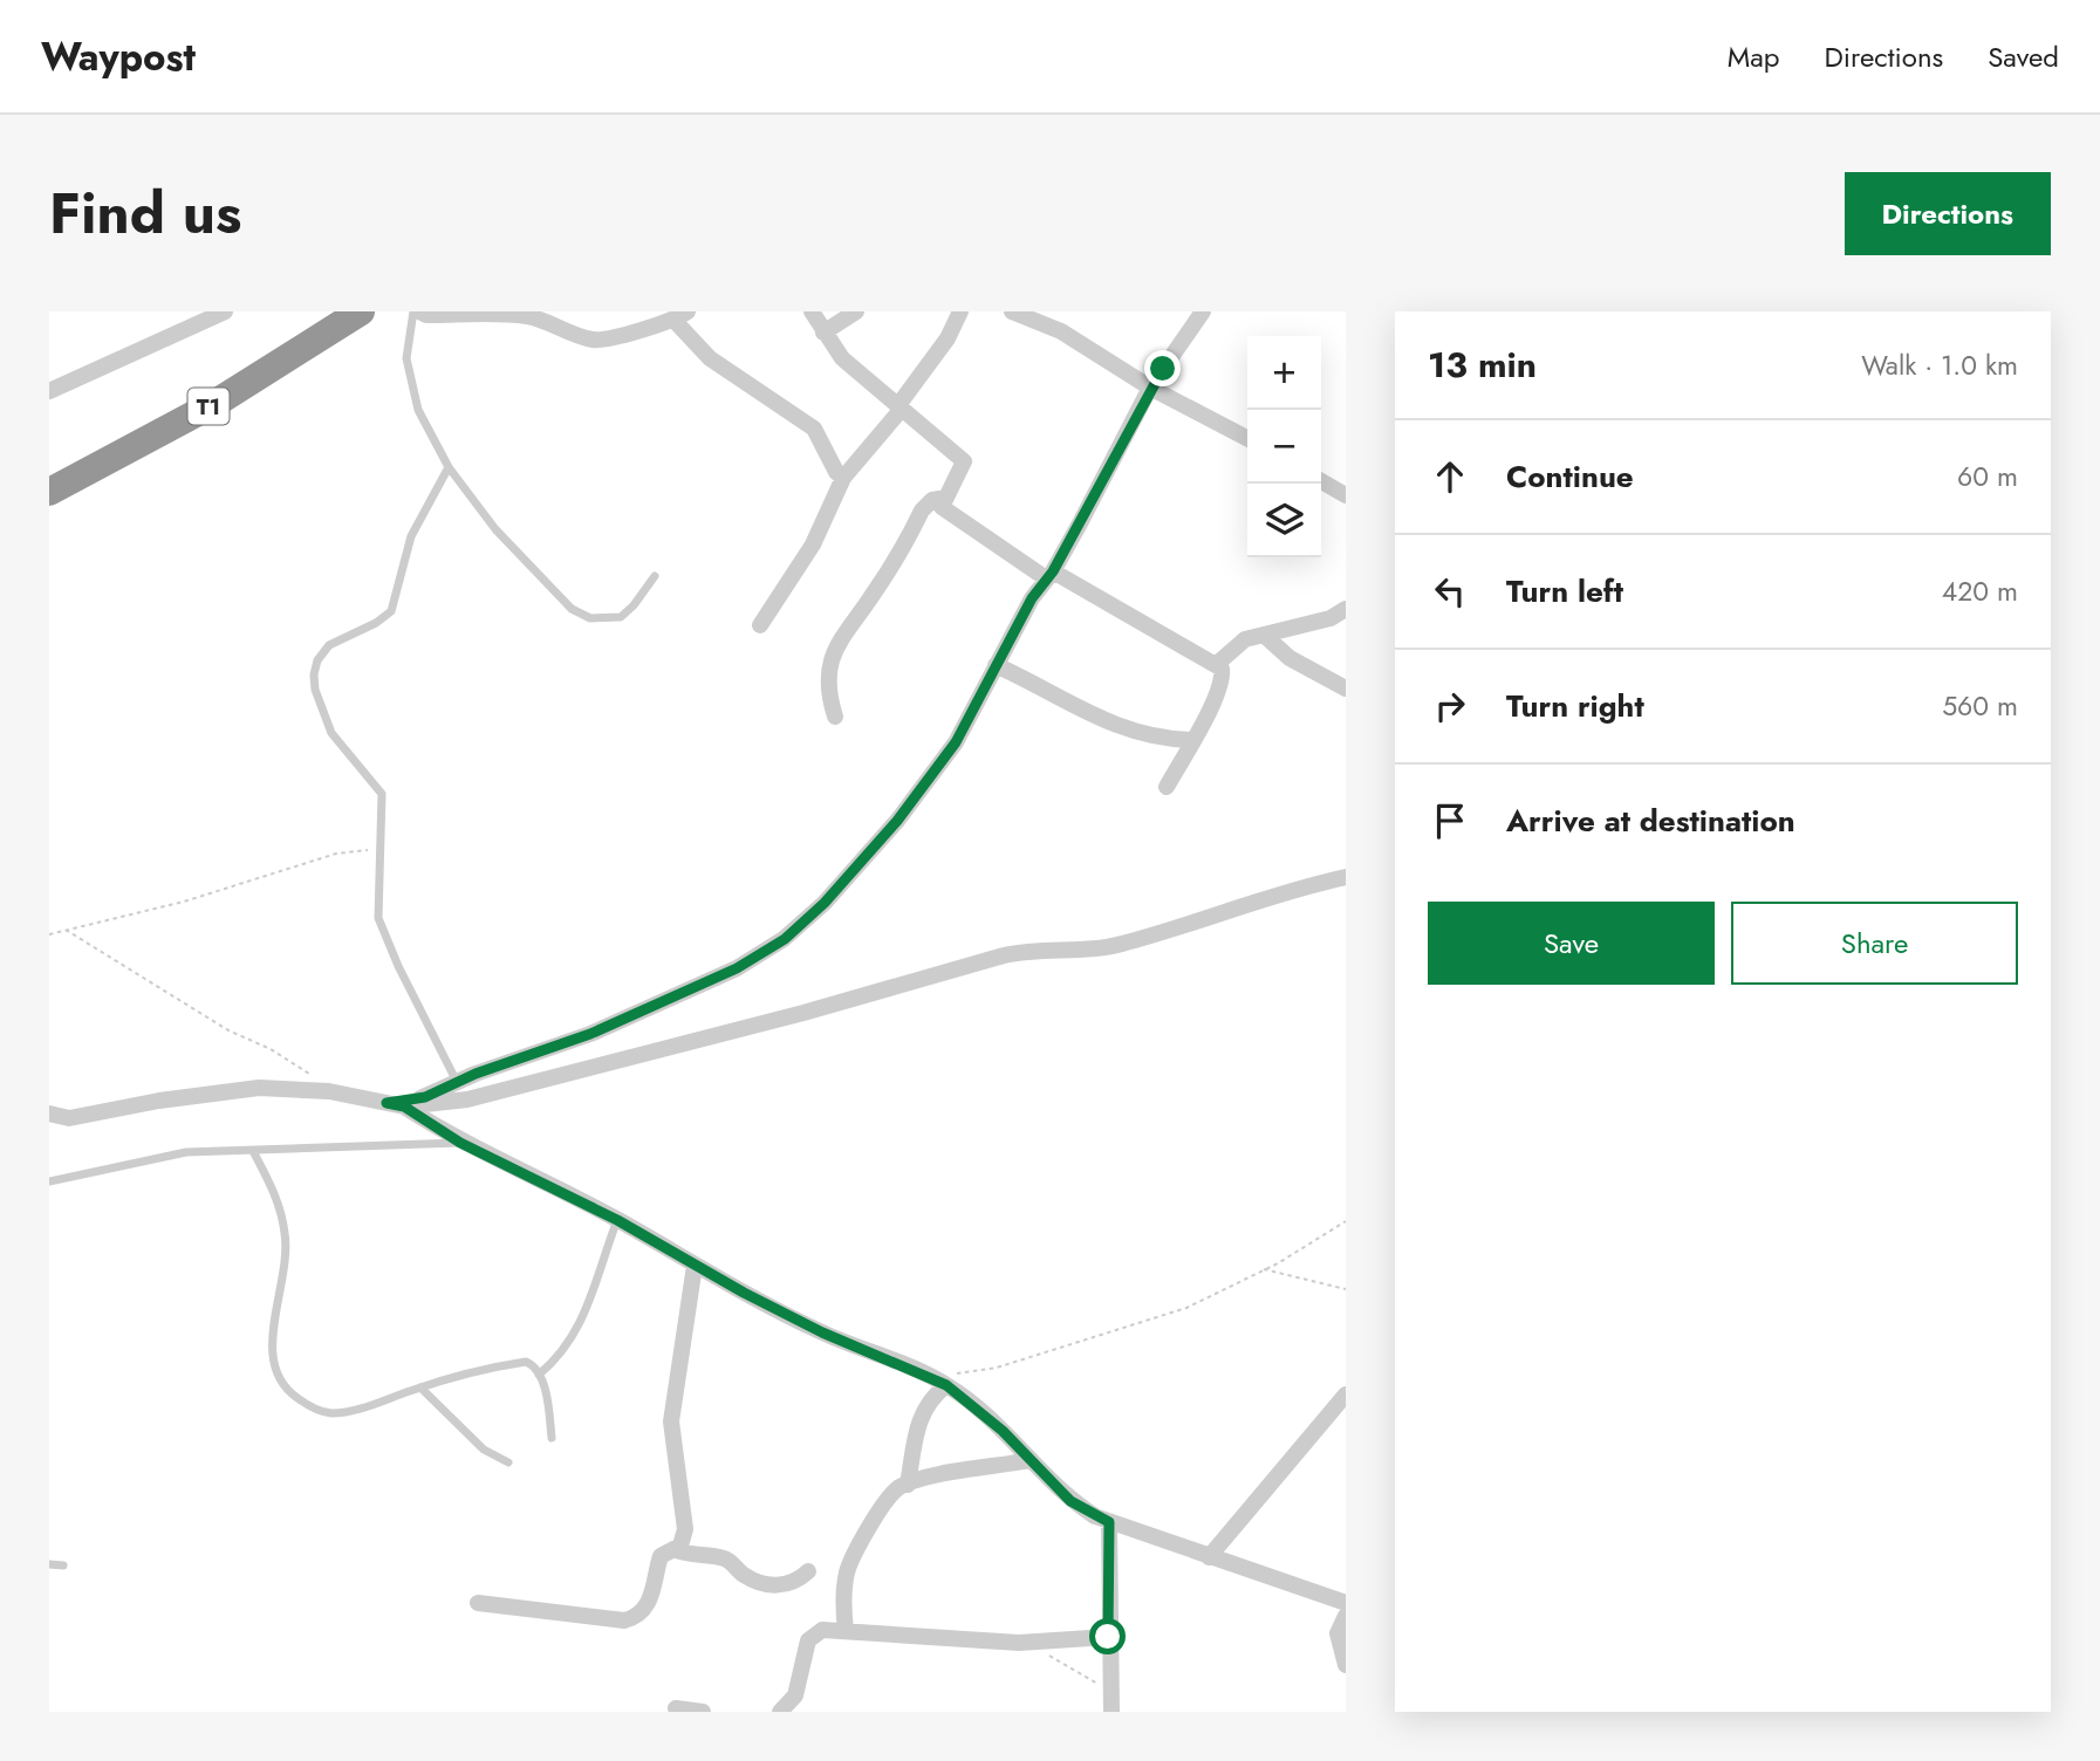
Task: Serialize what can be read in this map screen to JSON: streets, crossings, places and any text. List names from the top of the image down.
{
  "streets": {
    "highway": ["T1"]
  },
  "page": {
    "header": "Waypost",
    "nav": ["Map", "Directions", "Saved"],
    "title": "Find us",
    "buttons": [
      "Directions",
      ["Save", "Share"]
    ],
    "heading": ["13 min", "Walk · 1.0 km"],
    "map_buttons": ["+", "−"],
    "list": [
      ["Continue", "60 m"],
      ["Turn left", "420 m"],
      ["Turn right", "560 m"],
      "Arrive at destination"
    ]
  }
}
